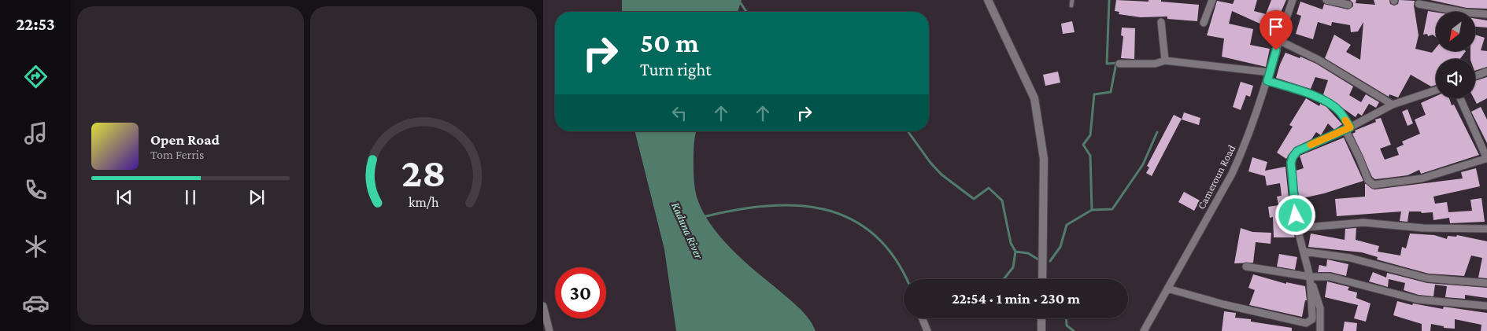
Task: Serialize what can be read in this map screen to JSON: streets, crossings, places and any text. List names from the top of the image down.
{
  "streets": {
    "street": ["Cameroun Road"]
  },
  "water": ["Kaduna River"],
  "north": "bottom left",
  "page": {
    "tabs": "22:53",
    "turn": ["50 m", "Turn right"],
    "song": ["Open Road", "Tom Ferris"],
    "limit": "30",
    "trip": "22:54 · 1 min · 230 m",
    "gauge": ["28", "km/h"]
  }
}
